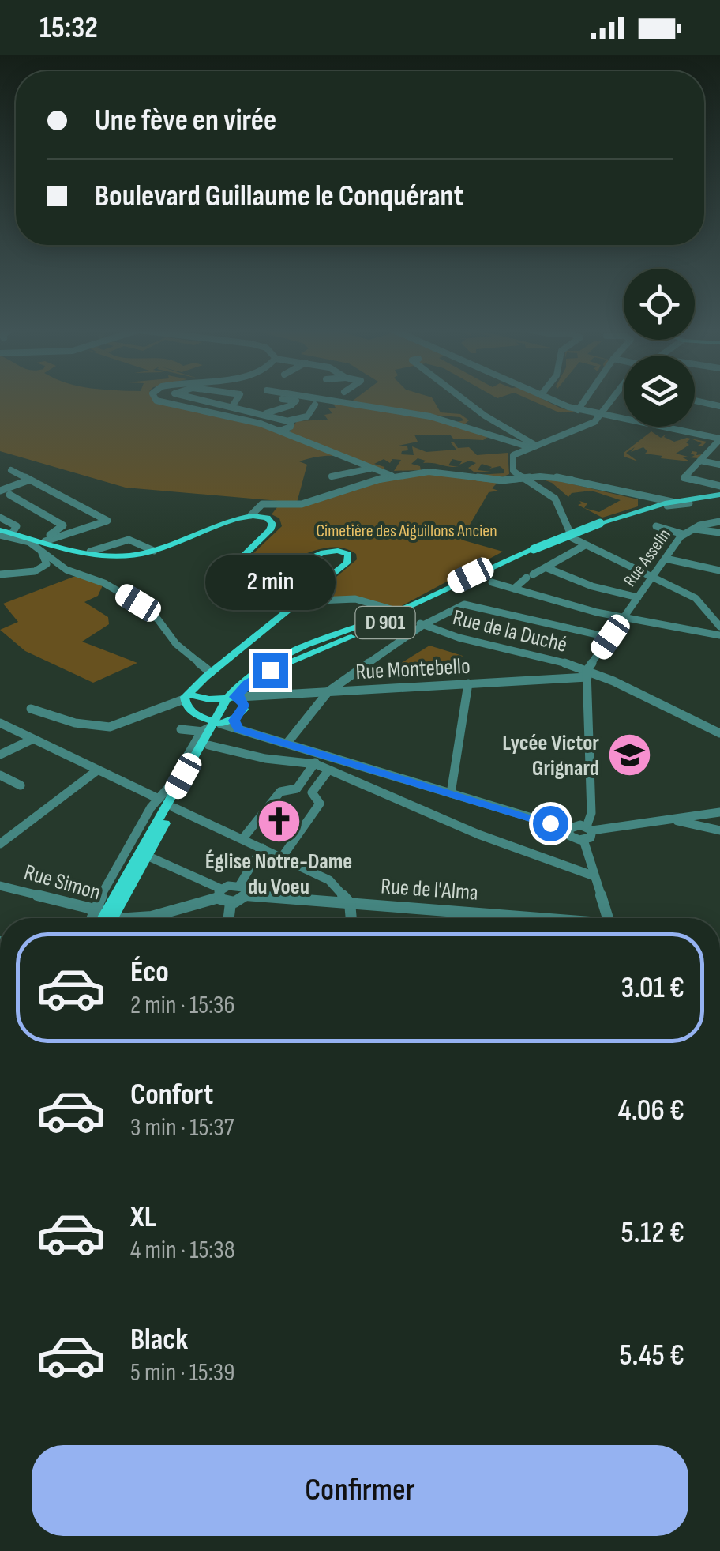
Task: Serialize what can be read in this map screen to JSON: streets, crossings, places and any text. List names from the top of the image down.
{
  "streets": {
    "main road": ["D 901"],
    "street": [
      "Rue Asselin",
      "Rue de la Duché",
      "Rue Montebello",
      "Rue Simon",
      "Rue de l'Alma"
    ]
  },
  "crossings": [
    ["Rue Asselin", "Rue de la Duché"],
    ["Rue Asselin", "Rue Montebello"],
    ["D 901", "Rue Montebello"],
    ["Rue de la Duché", "Rue Montebello"]
  ],
  "parks": ["Cimetière des Aiguillons Ancien"],
  "places": {
    "school or university": ["Lycée Victor Grignard"],
    "church": ["Église Notre-Dame du Voeu"]
  },
  "page": {
    "status": "15:32",
    "banner": ["Une fève en virée", "Boulevard Guillaume le Conquérant"],
    "bubble": "2 min",
    "list": [
      {
        "name": "Éco",
        "note": "2 min · 15:36",
        "value": "3.01 €"
      },
      {
        "name": "Confort",
        "note": "3 min · 15:37",
        "value": "4.06 €"
      },
      {
        "name": "XL",
        "note": "4 min · 15:38",
        "value": "5.12 €"
      },
      {
        "name": "Black",
        "note": "5 min · 15:39",
        "value": "5.45 €"
      }
    ],
    "buttons": "Confirmer"
  }
}
